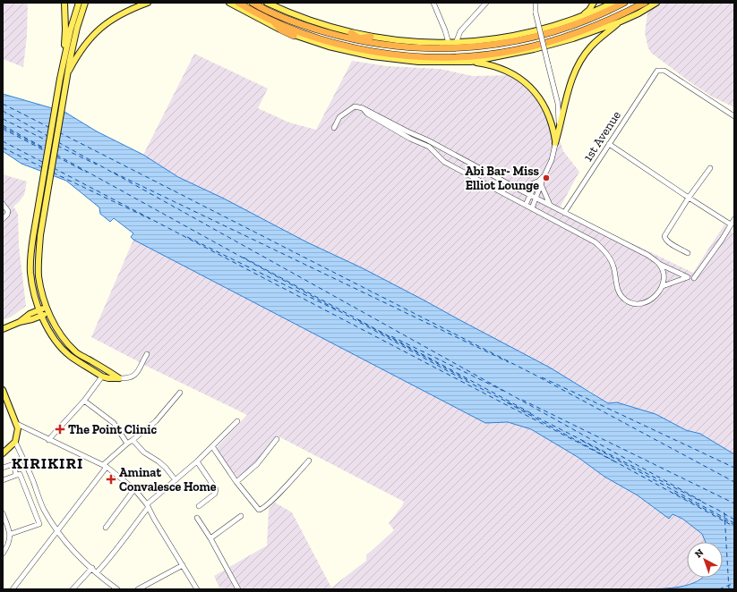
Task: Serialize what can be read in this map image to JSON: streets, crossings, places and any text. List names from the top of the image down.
{
  "streets": {
    "street": ["1st Avenue"]
  },
  "districts": ["KIRIKIRI"],
  "places": {
    "other": ["Abi Bar- Miss Elliot Lounge"],
    "health": ["The Point Clinic", "Aminat Convalesce Home"]
  },
  "north": "top left"
}
